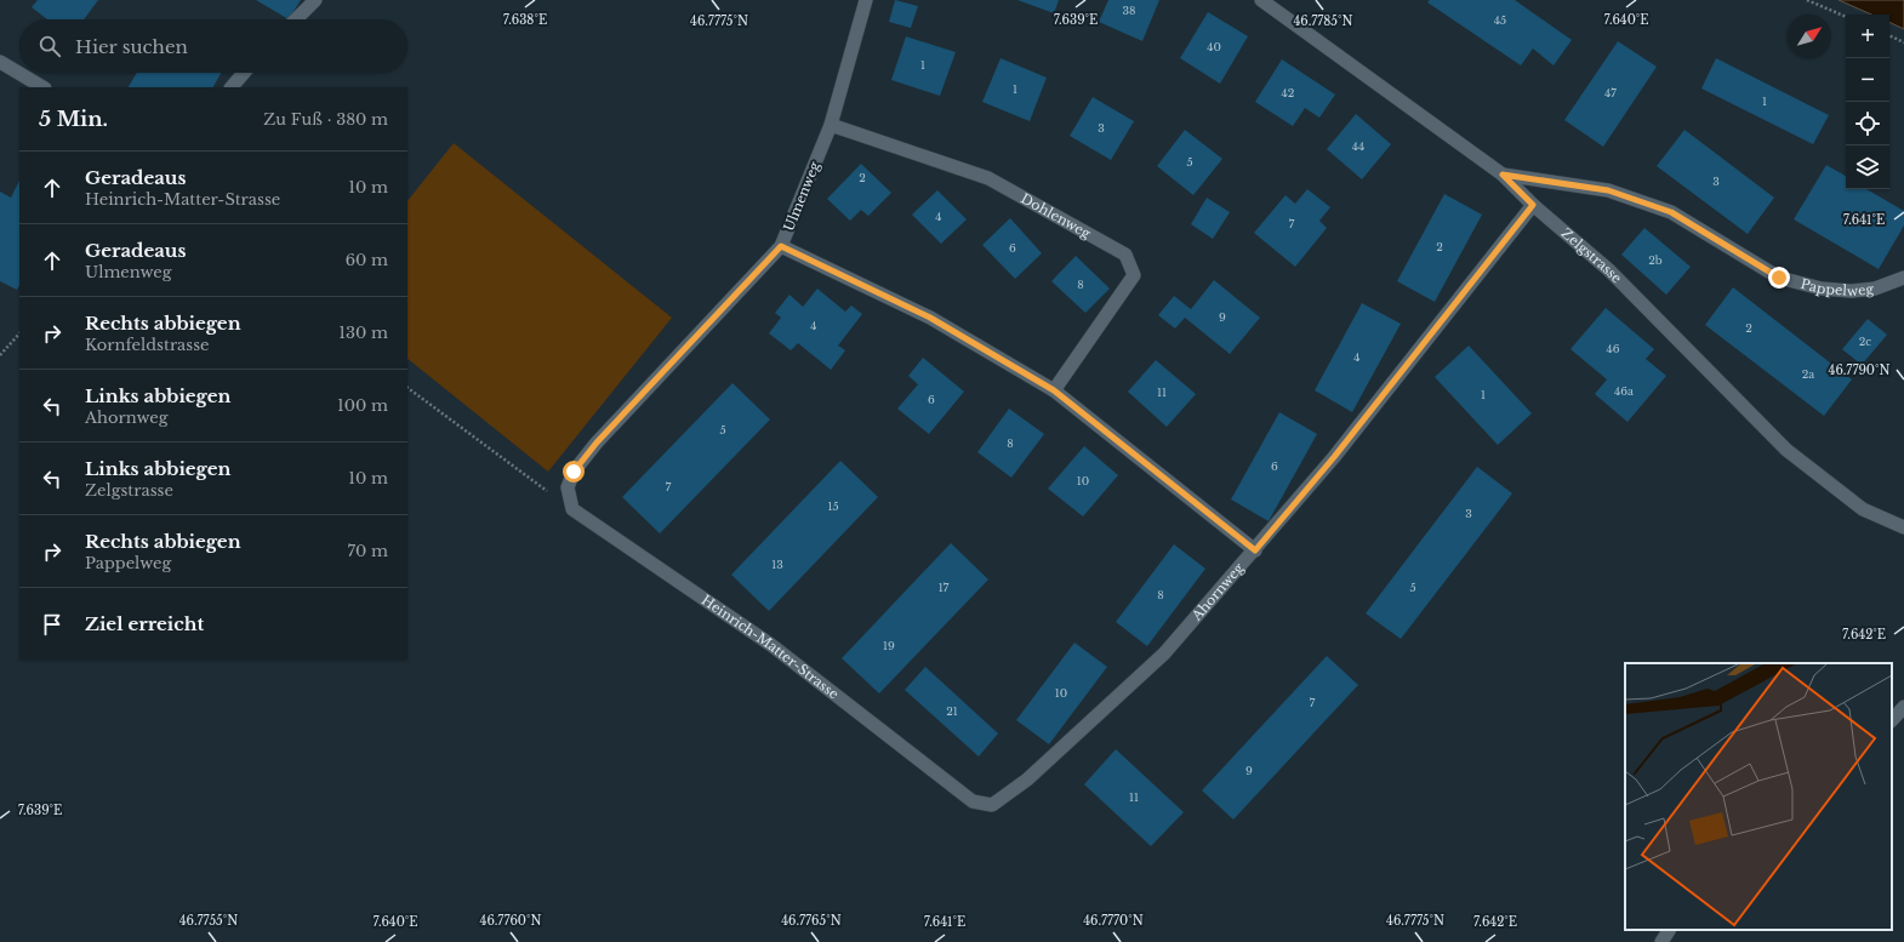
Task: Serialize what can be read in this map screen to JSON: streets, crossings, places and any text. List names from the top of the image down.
{
  "streets": {
    "street": [
      "Ulmenweg",
      "Dohlenweg",
      "Zelgstrasse",
      "Pappelweg",
      "Ahornweg",
      "Heinrich-Matter-Strasse"
    ]
  },
  "crossings": [
    ["Ulmenweg", "Dohlenweg"],
    ["Ulmenweg", "Heinrich-Matter-Strasse"],
    ["Zelgstrasse", "Pappelweg"],
    ["Zelgstrasse", "Ahornweg"],
    ["Ahornweg", "Heinrich-Matter-Strasse"]
  ],
  "house_numbers": [
    "38",
    "45",
    "40",
    "1",
    "1",
    "42",
    "47",
    "1",
    "3",
    "44",
    "5",
    "2",
    "3",
    "4",
    "7",
    "2",
    "6",
    "2b",
    "8",
    "9",
    "4",
    "2",
    "2c",
    "46",
    "4",
    "2a",
    "46a",
    "11",
    "1",
    "6",
    "5",
    "8",
    "6",
    "10",
    "7",
    "15",
    "3",
    "13",
    "17",
    "5",
    "8",
    "19",
    "10",
    "7",
    "21",
    "9",
    "11"
  ],
  "north": "top right",
  "page": {
    "map_buttons": ["+", "−"],
    "search": "Hier suchen",
    "heading": ["5 Min.", "Zu Fuß · 380 m"],
    "list": [
      ["Geradeaus", "Heinrich-Matter-Strasse", "10 m"],
      ["Geradeaus", "Ulmenweg", "60 m"],
      ["Rechts abbiegen", "Kornfeldstrasse", "130 m"],
      ["Links abbiegen", "Ahornweg", "100 m"],
      ["Links abbiegen", "Zelgstrasse", "10 m"],
      ["Rechts abbiegen", "Pappelweg", "70 m"],
      "Ziel erreicht"
    ]
  },
  "coordinates": [
    "7.638°E",
    "7.639°E",
    "7.640°E",
    "46.7775°N",
    "46.7785°N",
    "7.641°E",
    "46.7790°N",
    "7.642°E",
    "46.7755°N",
    "46.7760°N",
    "46.7765°N",
    "46.7770°N"
  ]
}
